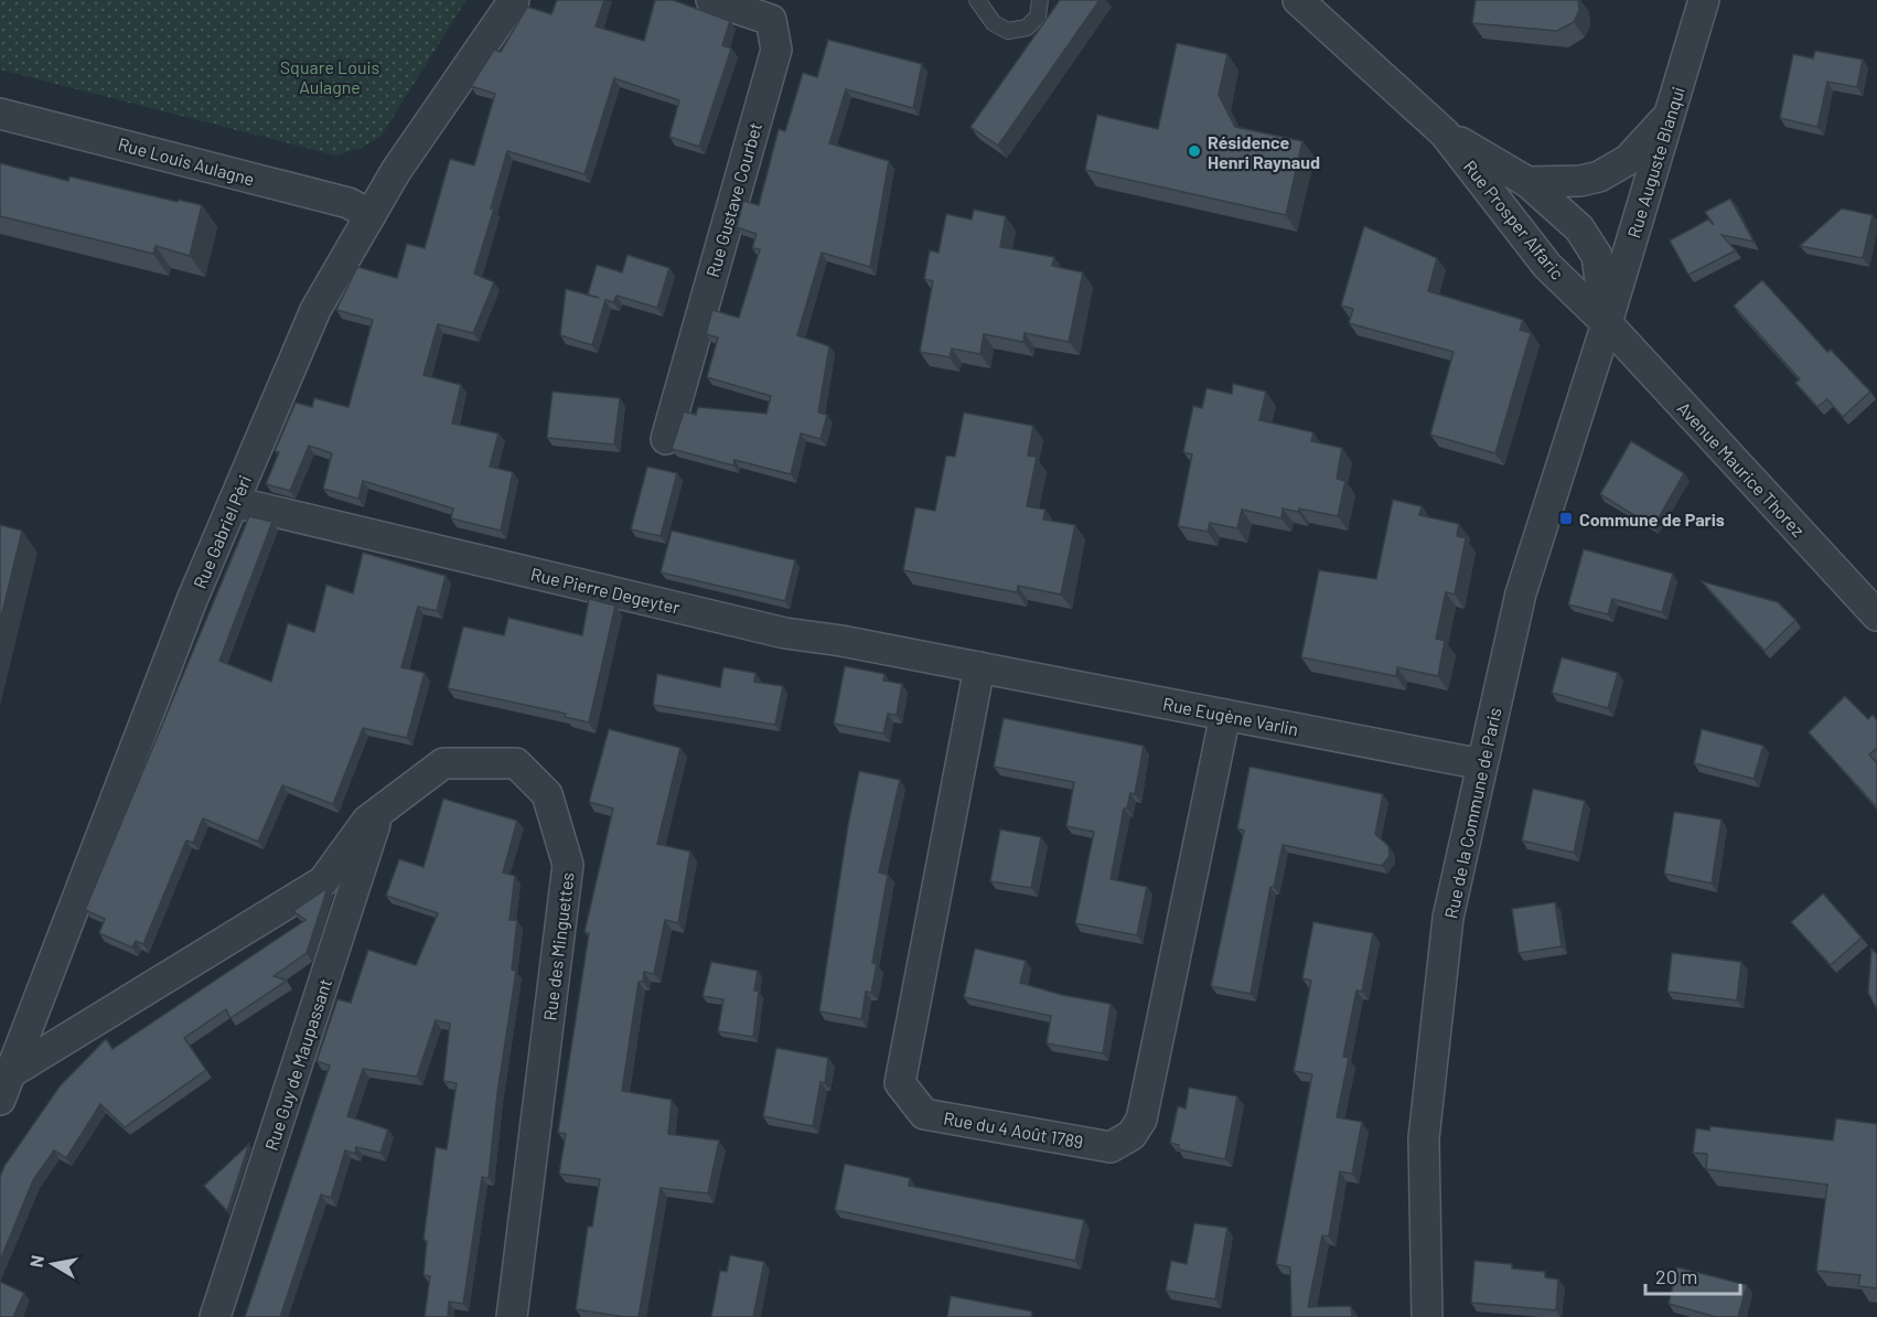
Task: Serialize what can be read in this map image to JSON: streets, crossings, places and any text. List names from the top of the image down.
{
  "streets": {
    "street": [
      "Rue Louis Aulagne",
      "Rue Auguste Blanqui",
      "Rue Gustave Courbet",
      "Rue Prosper Alfaric",
      "Avenue Maurice Thorez",
      "Rue Gabriel Péri",
      "Rue Pierre Degeyter",
      "Rue Eugène Varlin",
      "Rue de la Commune de Paris",
      "Rue des Minguettes",
      "Rue Guy de Maupassant",
      "Rue du 4 Août 1789"
    ]
  },
  "crossings": [
    ["Rue Louis Aulagne", "Rue Gabriel Péri"],
    ["Rue Auguste Blanqui", "Rue Prosper Alfaric"],
    ["Rue Auguste Blanqui", "Avenue Maurice Thorez"],
    ["Rue Auguste Blanqui", "Rue de la Commune de Paris"],
    ["Rue Prosper Alfaric", "Avenue Maurice Thorez"],
    ["Rue Prosper Alfaric", "Rue de la Commune de Paris"],
    ["Avenue Maurice Thorez", "Rue de la Commune de Paris"],
    ["Rue Gabriel Péri", "Rue Pierre Degeyter"],
    ["Rue Gabriel Péri", "Rue des Minguettes"],
    ["Rue Pierre Degeyter", "Rue Eugène Varlin"],
    ["Rue Pierre Degeyter", "Rue du 4 Août 1789"],
    ["Rue Eugène Varlin", "Rue de la Commune de Paris"],
    ["Rue Eugène Varlin", "Rue du 4 Août 1789"],
    ["Rue des Minguettes", "Rue Guy de Maupassant"]
  ],
  "parks": ["Square Louis Aulagne"],
  "places": {
    "other": ["Résidence Henri Raynaud"],
    "transit": ["Commune de Paris"]
  },
  "scale_bar": "20 m",
  "north": "left"
}
